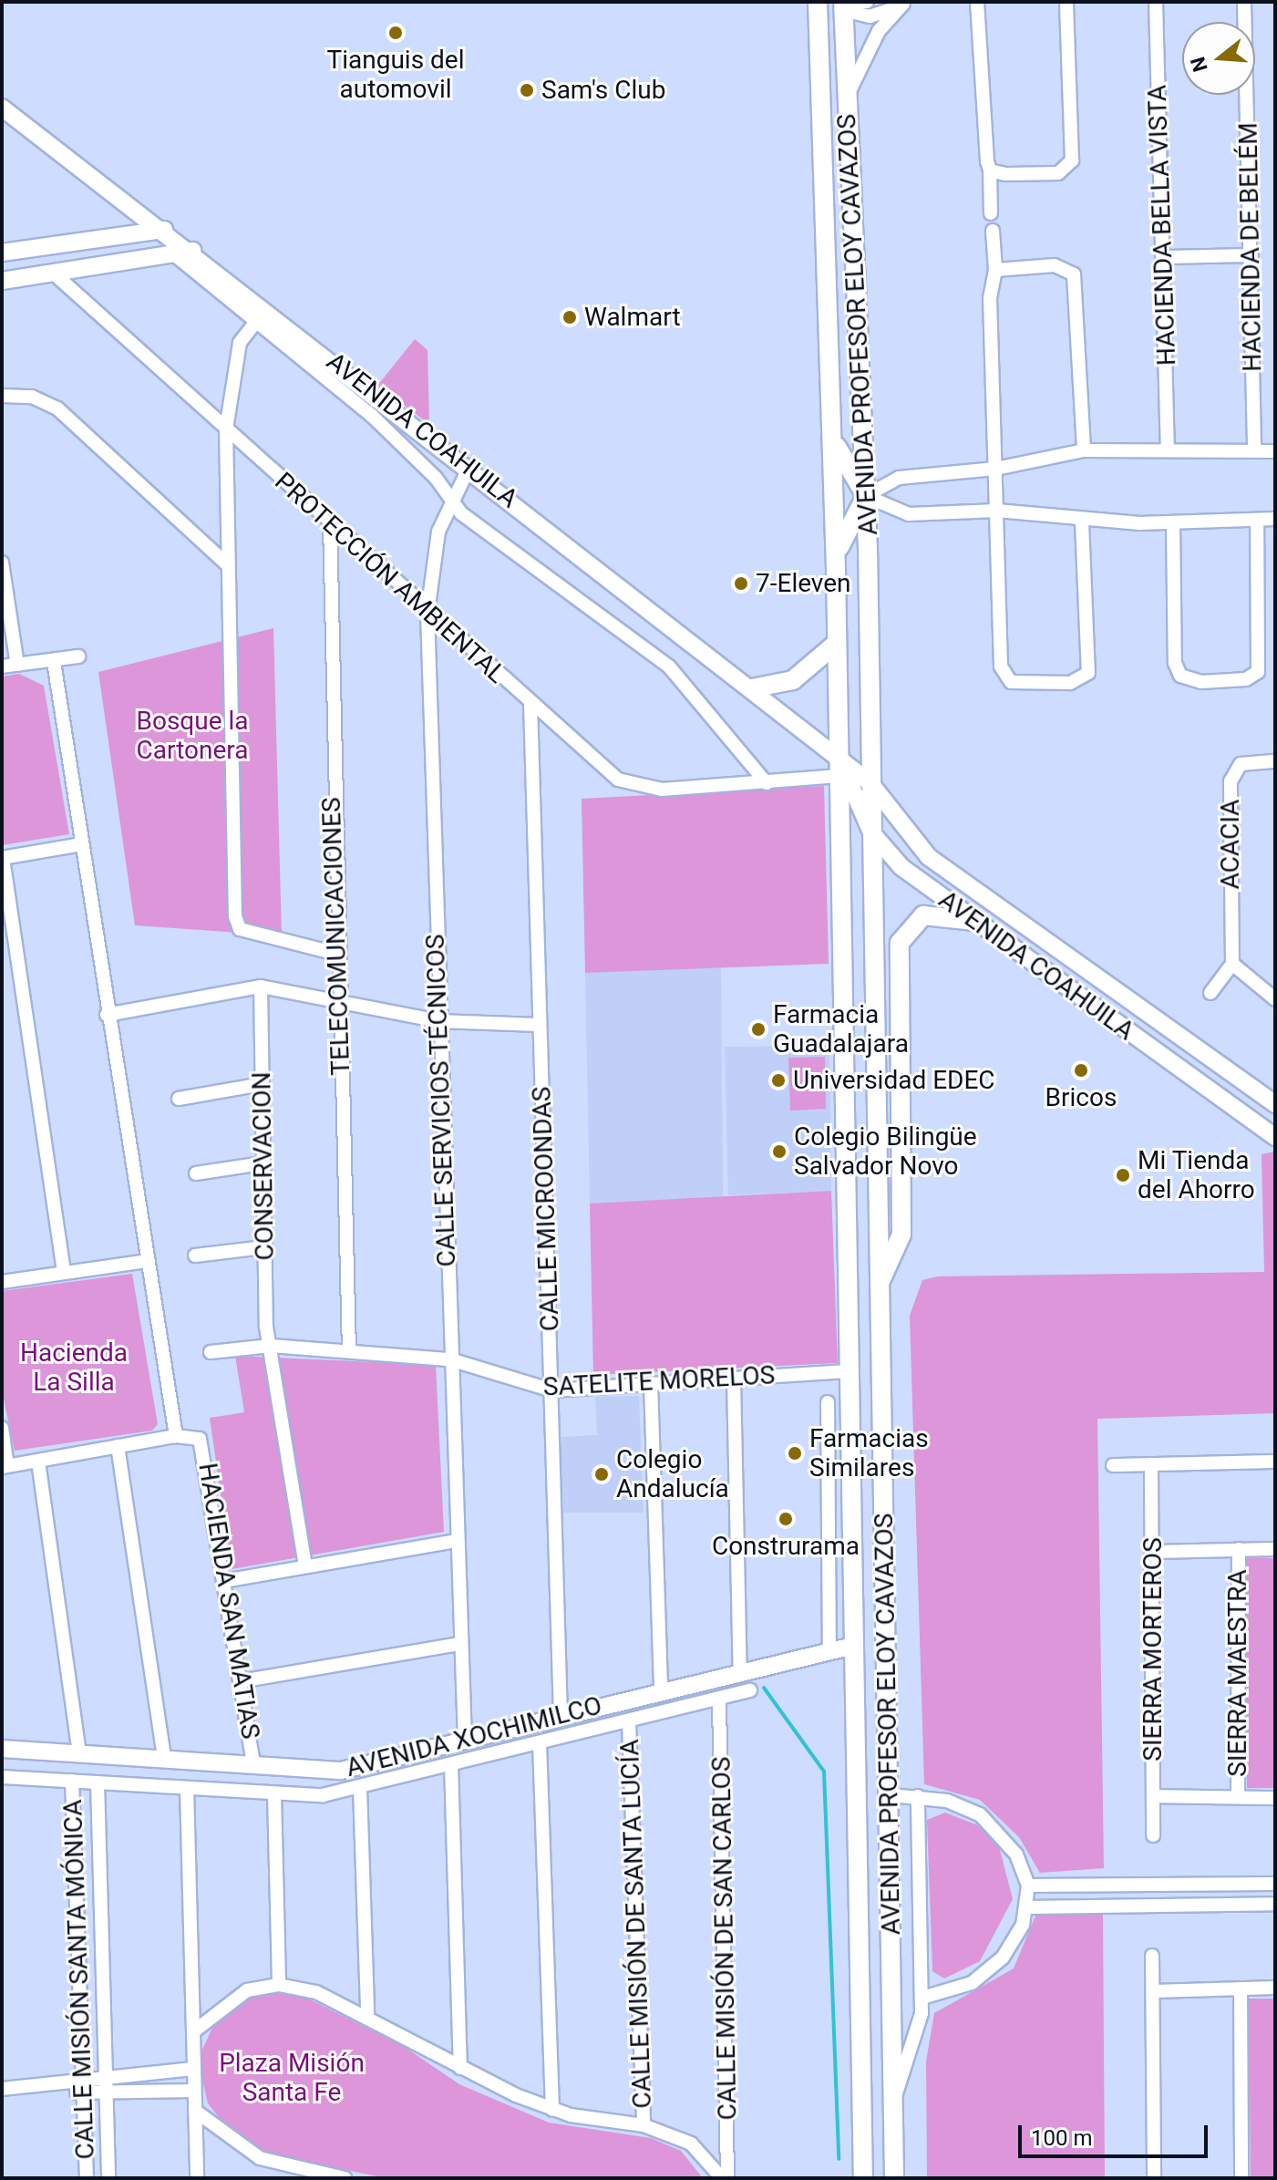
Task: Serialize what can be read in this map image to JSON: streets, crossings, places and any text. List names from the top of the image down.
{
  "streets": {
    "main road": ["AVENIDA PROFESOR ELOY CAVAZOS"],
    "street": [
      "HACIENDA BELLA VISTA",
      "HACIENDA DE BELÉM",
      "AVENIDA COAHUILA",
      "PROTECCIÓN AMBIENTAL",
      "ACACIA",
      "TELECOMUNICACIONES",
      "CALLE SERVICIOS TÉCNICOS",
      "CONSERVACION",
      "CALLE MICROONDAS",
      "SATELITE MORELOS",
      "HACIENDA SAN MATIAS",
      "SIERRA MORTEROS",
      "SIERRA MAESTRA",
      "AVENIDA XOCHIMILCO",
      "CALLE MISIÓN DE SANTA LUCÍA",
      "CALLE MISIÓN DE SAN CARLOS",
      "CALLE MISIÓN SANTA MÓNICA"
    ]
  },
  "crossings": [
    ["AVENIDA PROFESOR ELOY CAVAZOS", "AVENIDA COAHUILA"],
    ["AVENIDA PROFESOR ELOY CAVAZOS", "PROTECCIÓN AMBIENTAL"],
    ["AVENIDA PROFESOR ELOY CAVAZOS", "SATELITE MORELOS"],
    ["AVENIDA PROFESOR ELOY CAVAZOS", "AVENIDA XOCHIMILCO"],
    ["AVENIDA COAHUILA", "PROTECCIÓN AMBIENTAL"],
    ["AVENIDA COAHUILA", "CALLE SERVICIOS TÉCNICOS"],
    ["PROTECCIÓN AMBIENTAL", "TELECOMUNICACIONES"],
    ["PROTECCIÓN AMBIENTAL", "CALLE SERVICIOS TÉCNICOS"],
    ["PROTECCIÓN AMBIENTAL", "CALLE MICROONDAS"],
    ["TELECOMUNICACIONES", "SATELITE MORELOS"],
    ["CALLE SERVICIOS TÉCNICOS", "SATELITE MORELOS"],
    ["CALLE SERVICIOS TÉCNICOS", "AVENIDA XOCHIMILCO"],
    ["CONSERVACION", "SATELITE MORELOS"],
    ["CALLE MICROONDAS", "SATELITE MORELOS"],
    ["CALLE MICROONDAS", "AVENIDA XOCHIMILCO"],
    ["HACIENDA SAN MATIAS", "AVENIDA XOCHIMILCO"]
  ],
  "parks": ["Bosque la Cartonera", "Hacienda La Silla", "Plaza Misión Santa Fe"],
  "places": [
    "Tianguis del automovil",
    "Sam's Club",
    "Walmart",
    "7-Eleven",
    "Farmacia Guadalajara",
    "Bricos",
    "Universidad EDEC",
    "Colegio Bilingüe Salvador Novo",
    "Mi Tienda del Ahorro",
    "Farmacias Similares",
    "Colegio Andalucía",
    "Construrama"
  ],
  "scale_bar": "100 m",
  "north": "left"
}
